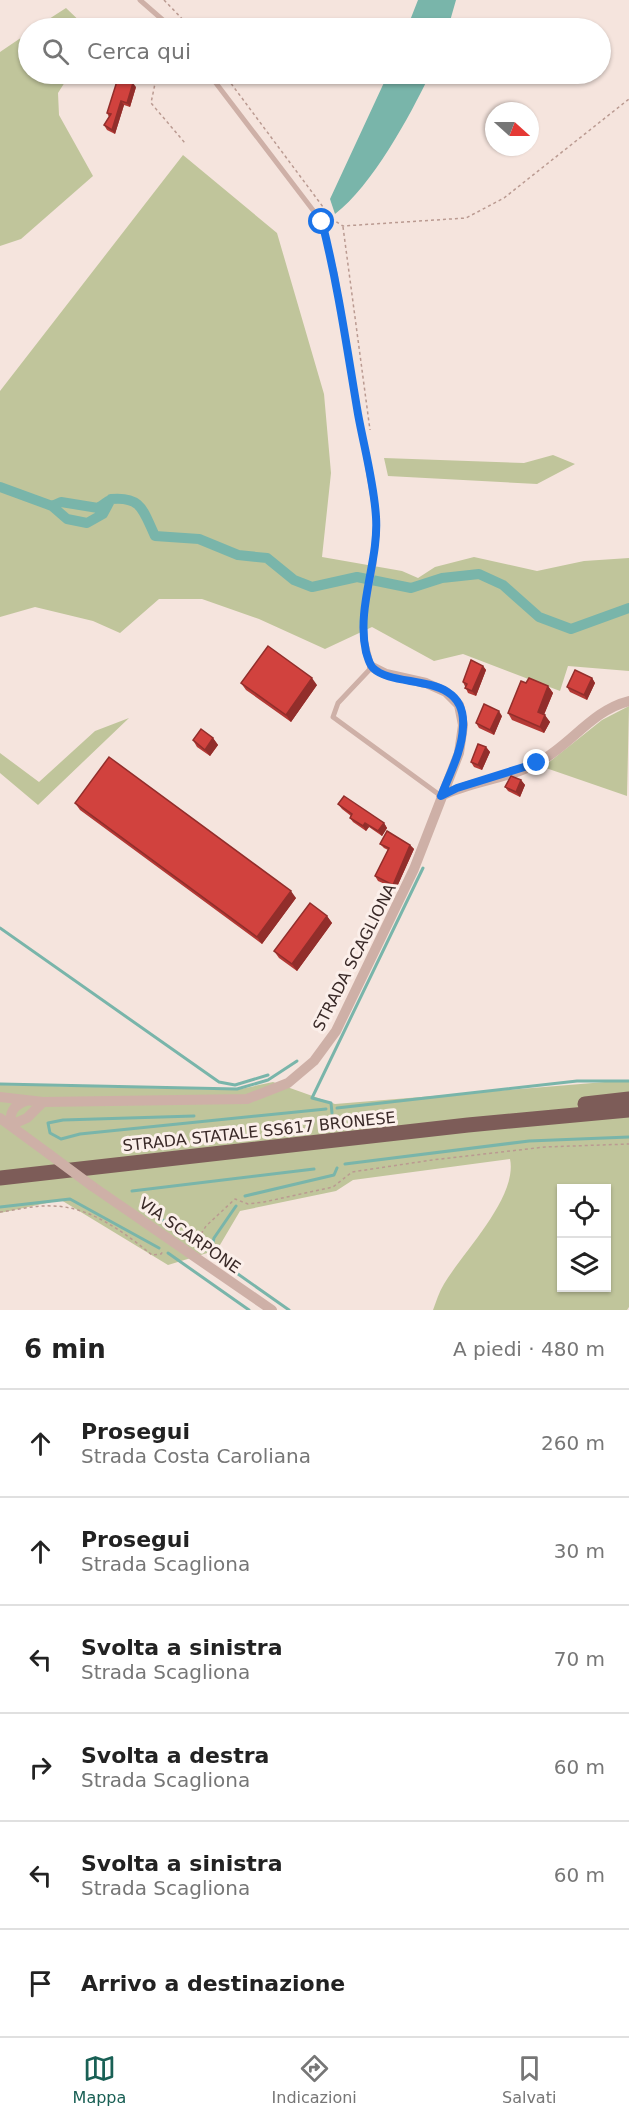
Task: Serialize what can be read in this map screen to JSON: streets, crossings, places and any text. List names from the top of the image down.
{
  "streets": {
    "main road": ["STRADA STATALE SS617 BRONESE"],
    "street": ["STRADA SCAGLIONA", "VIA SCARPONE"]
  },
  "north": "right",
  "page": {
    "search": "Cerca qui",
    "heading": ["6 min", "A piedi · 480 m"],
    "list": [
      ["Prosegui", "Strada Costa Caroliana", "260 m"],
      ["Prosegui", "Strada Scagliona", "30 m"],
      ["Svolta a sinistra", "Strada Scagliona", "70 m"],
      ["Svolta a destra", "Strada Scagliona", "60 m"],
      ["Svolta a sinistra", "Strada Scagliona", "60 m"],
      "Arrivo a destinazione"
    ],
    "nav": ["Mappa", "Indicazioni", "Salvati"]
  }
}
